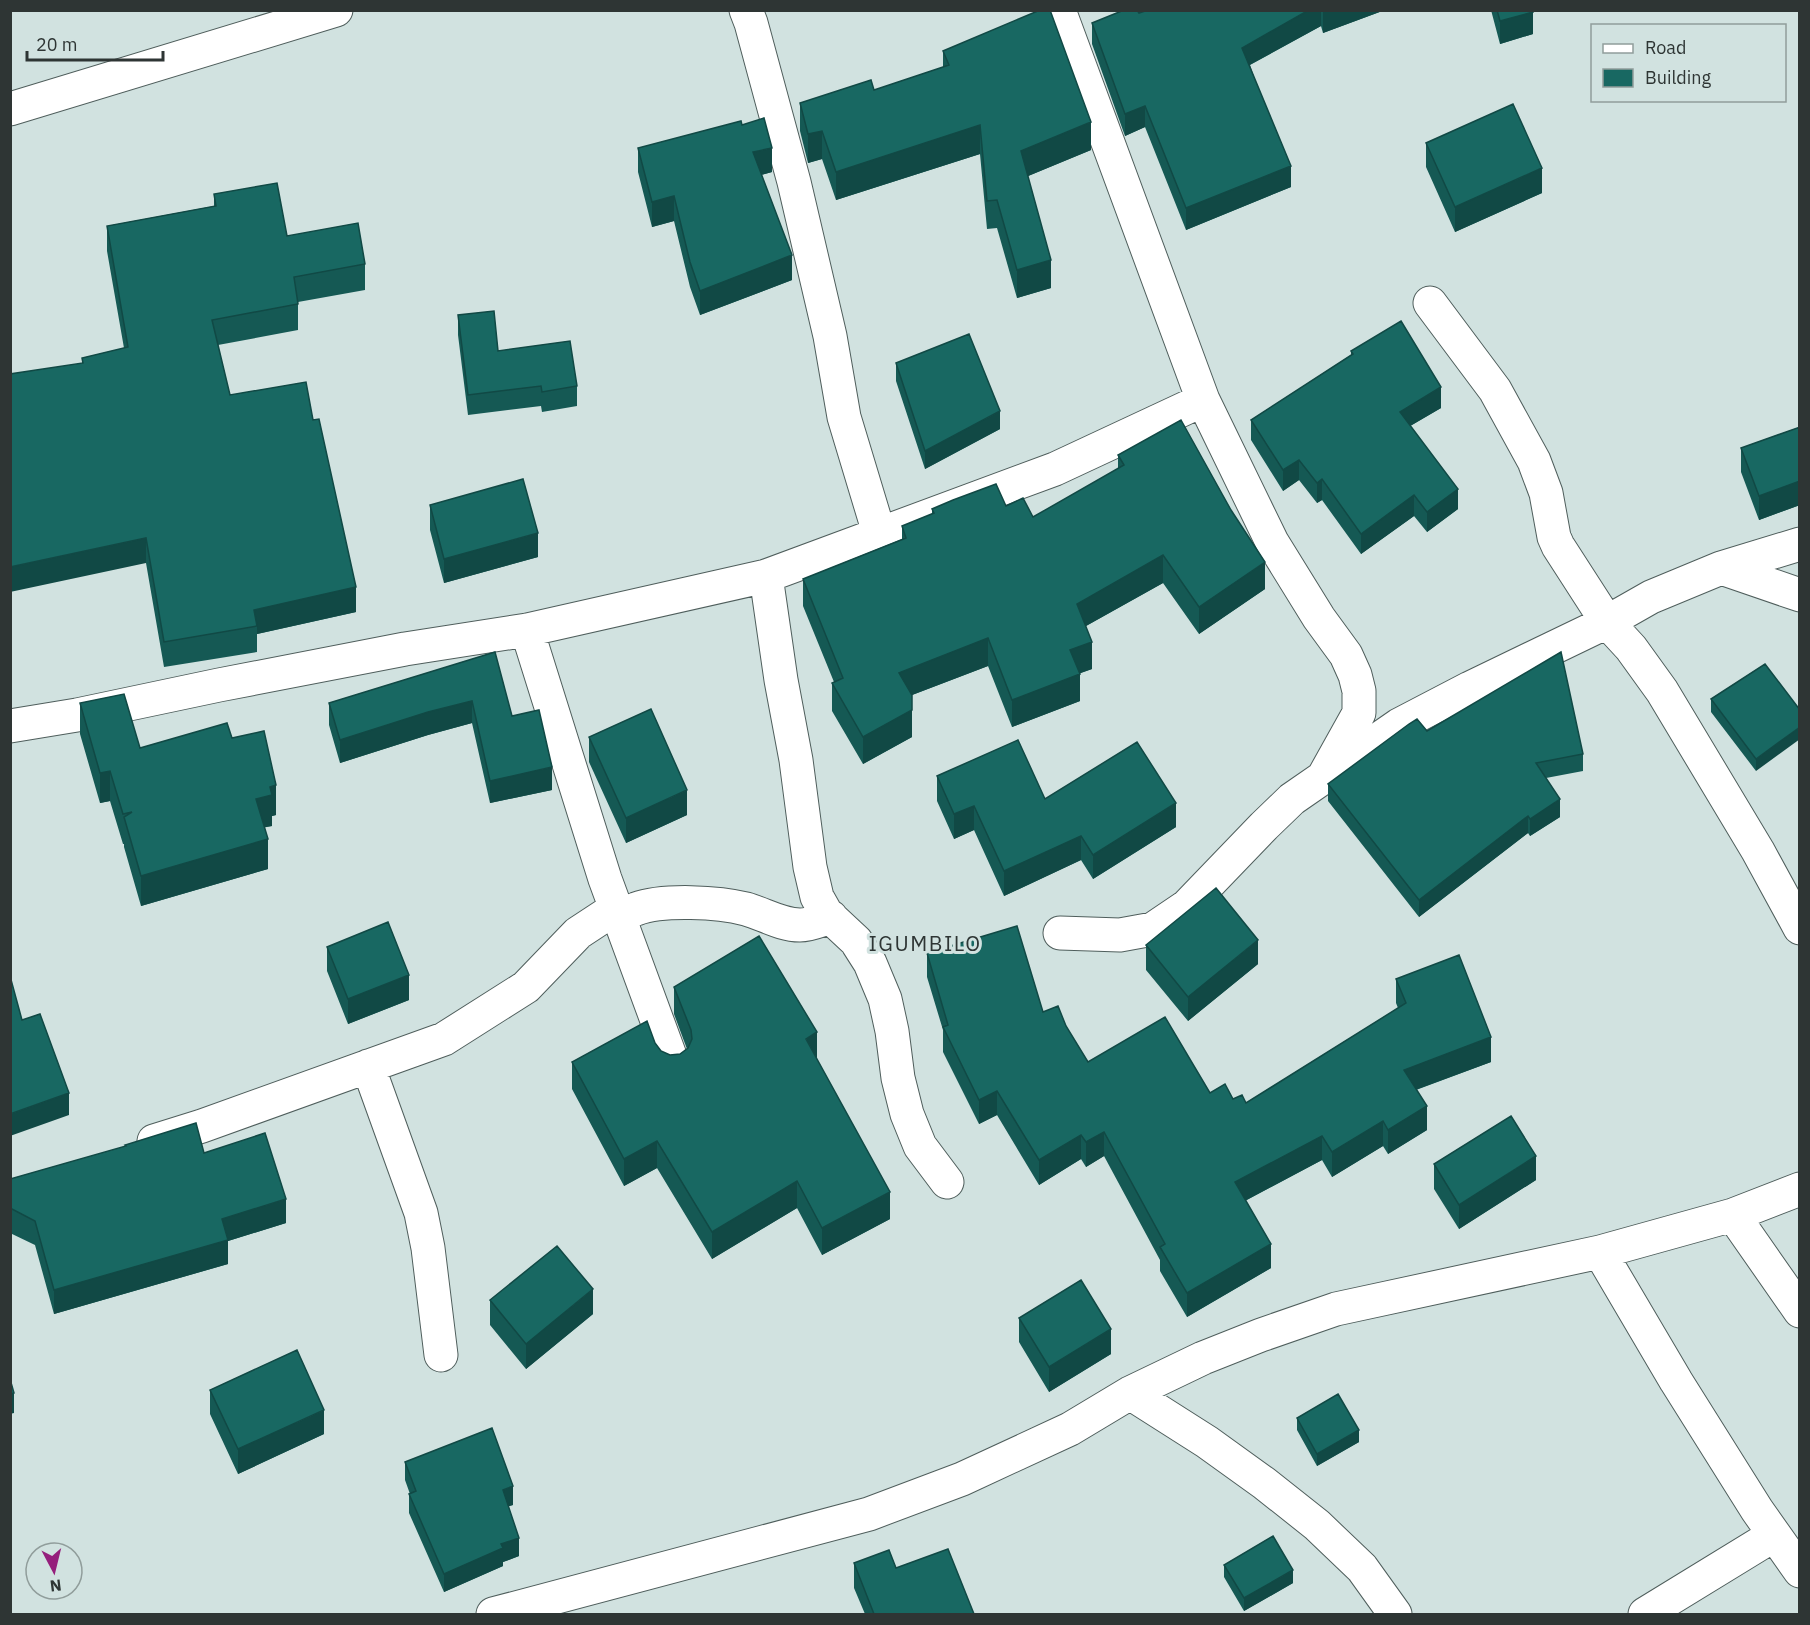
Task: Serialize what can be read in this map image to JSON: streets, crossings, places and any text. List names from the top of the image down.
{
  "districts": ["IGUMBILO"],
  "legend": ["Road", "Building"],
  "scale_bar": "20 m",
  "north": "bottom"
}
